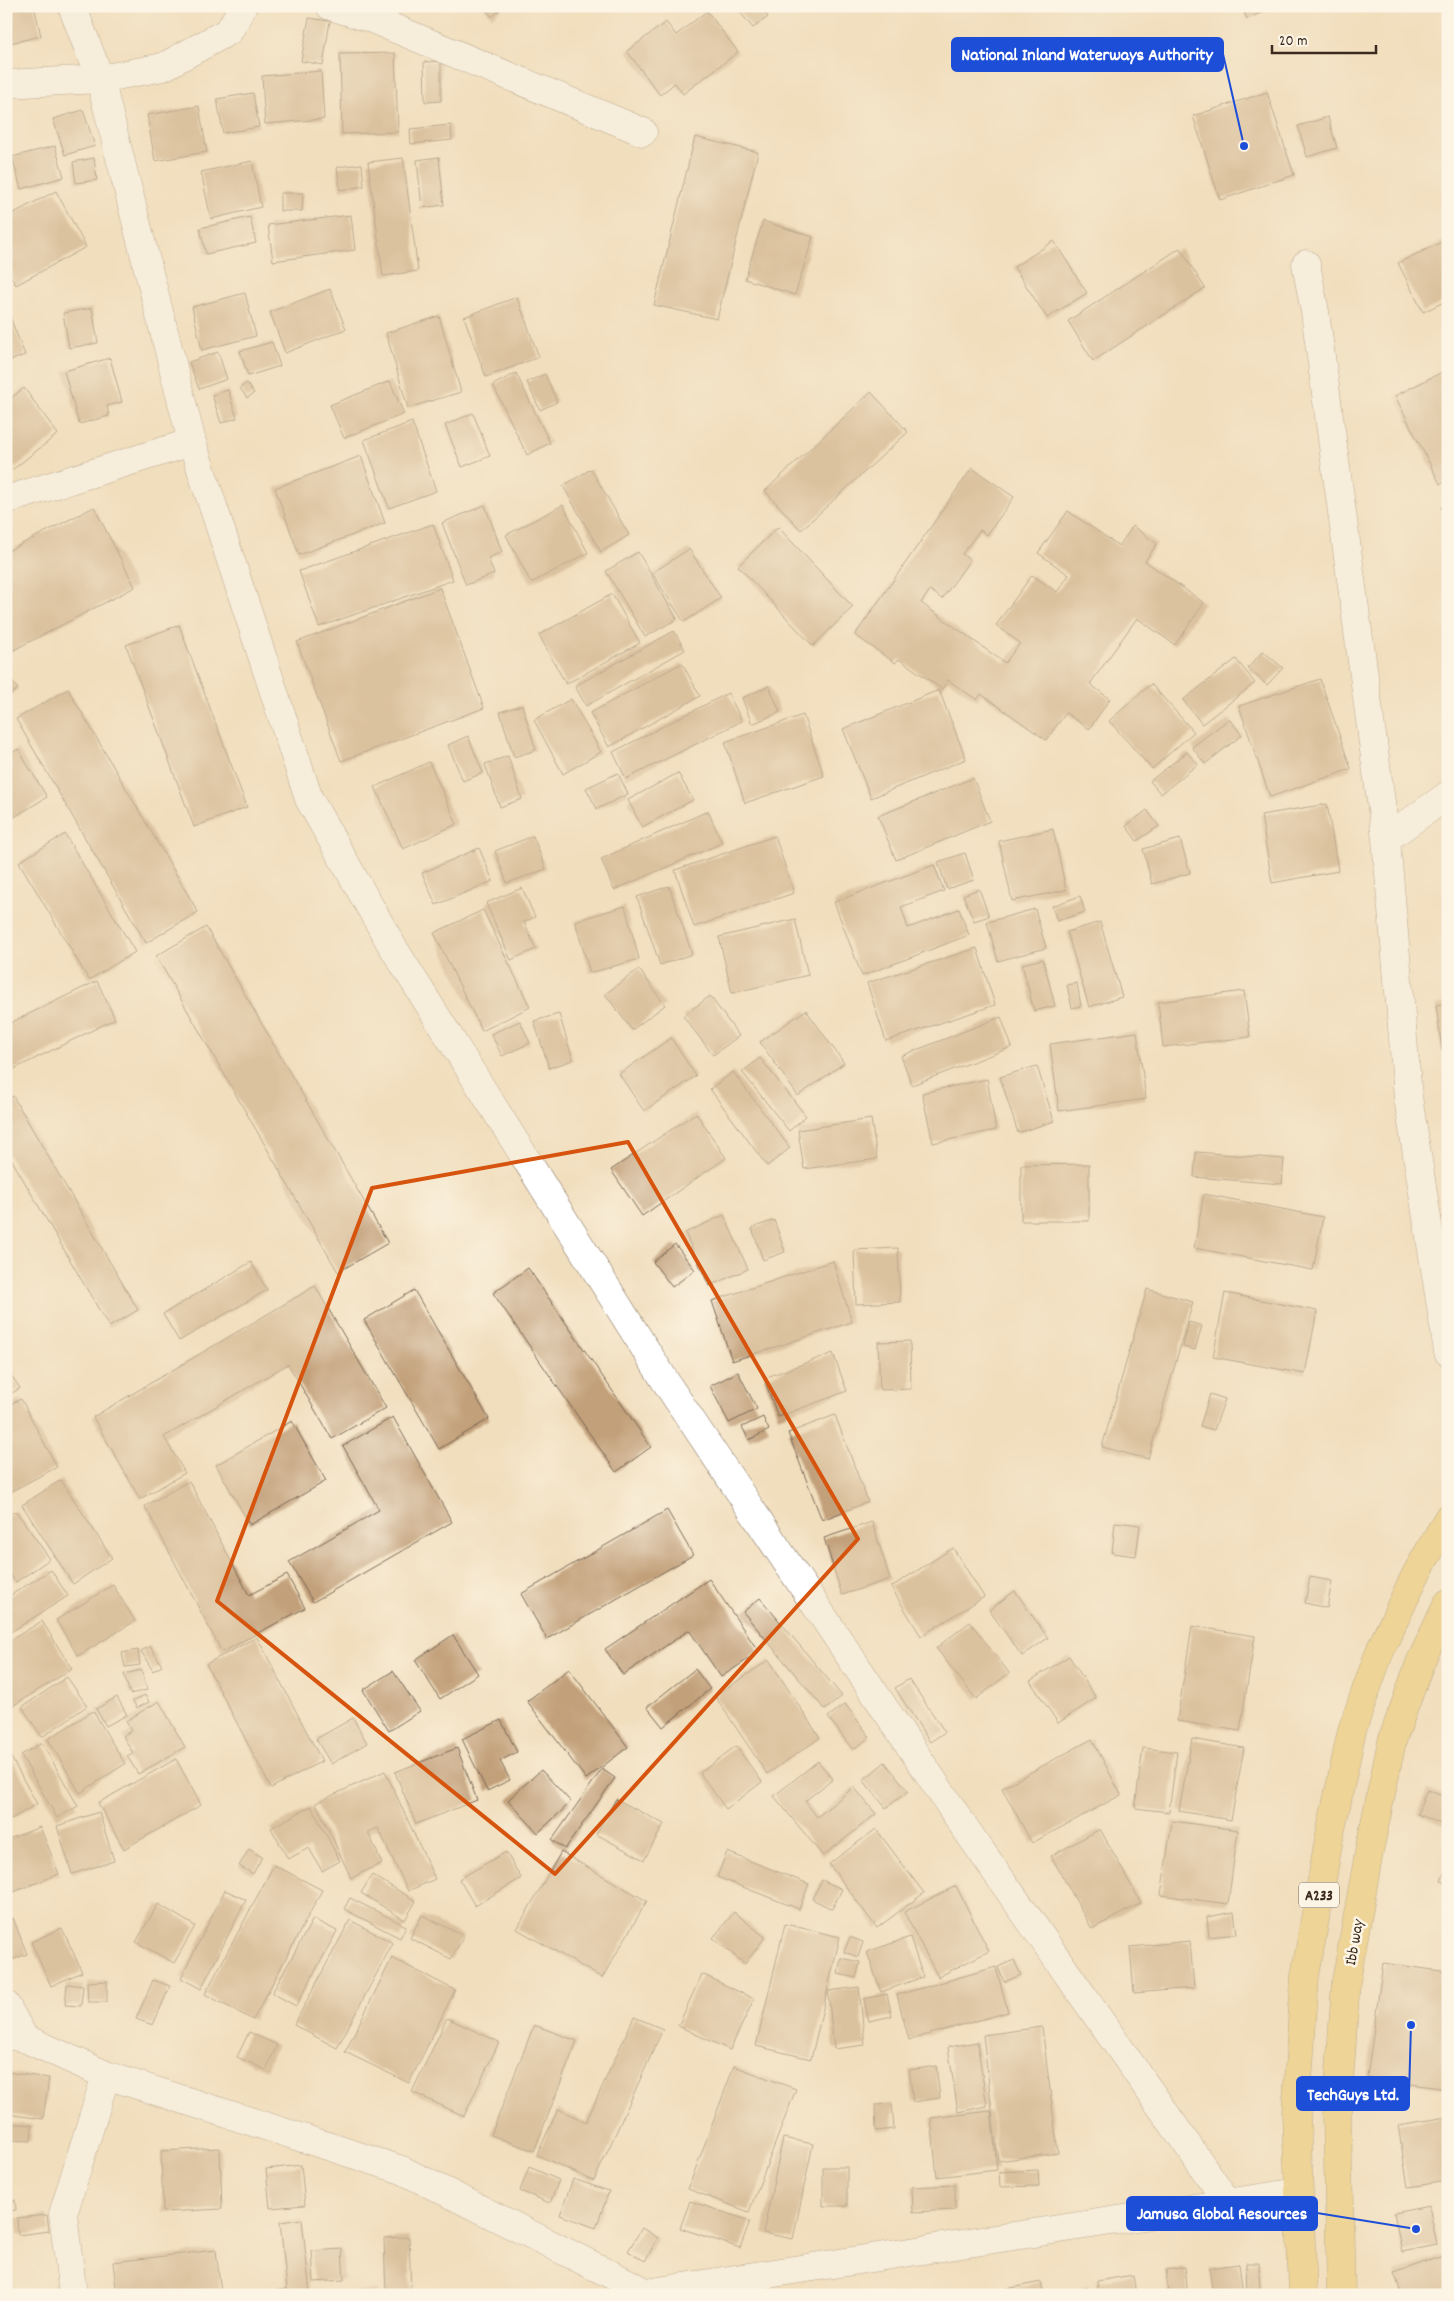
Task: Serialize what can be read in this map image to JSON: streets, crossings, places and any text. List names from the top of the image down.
{
  "streets": {
    "highway": ["A233", "Ibb way"]
  },
  "places": ["National Inland Waterways Authority", "TechGuys Ltd.", "Jamusa Global Resources"],
  "scale_bar": "20 m"
}
